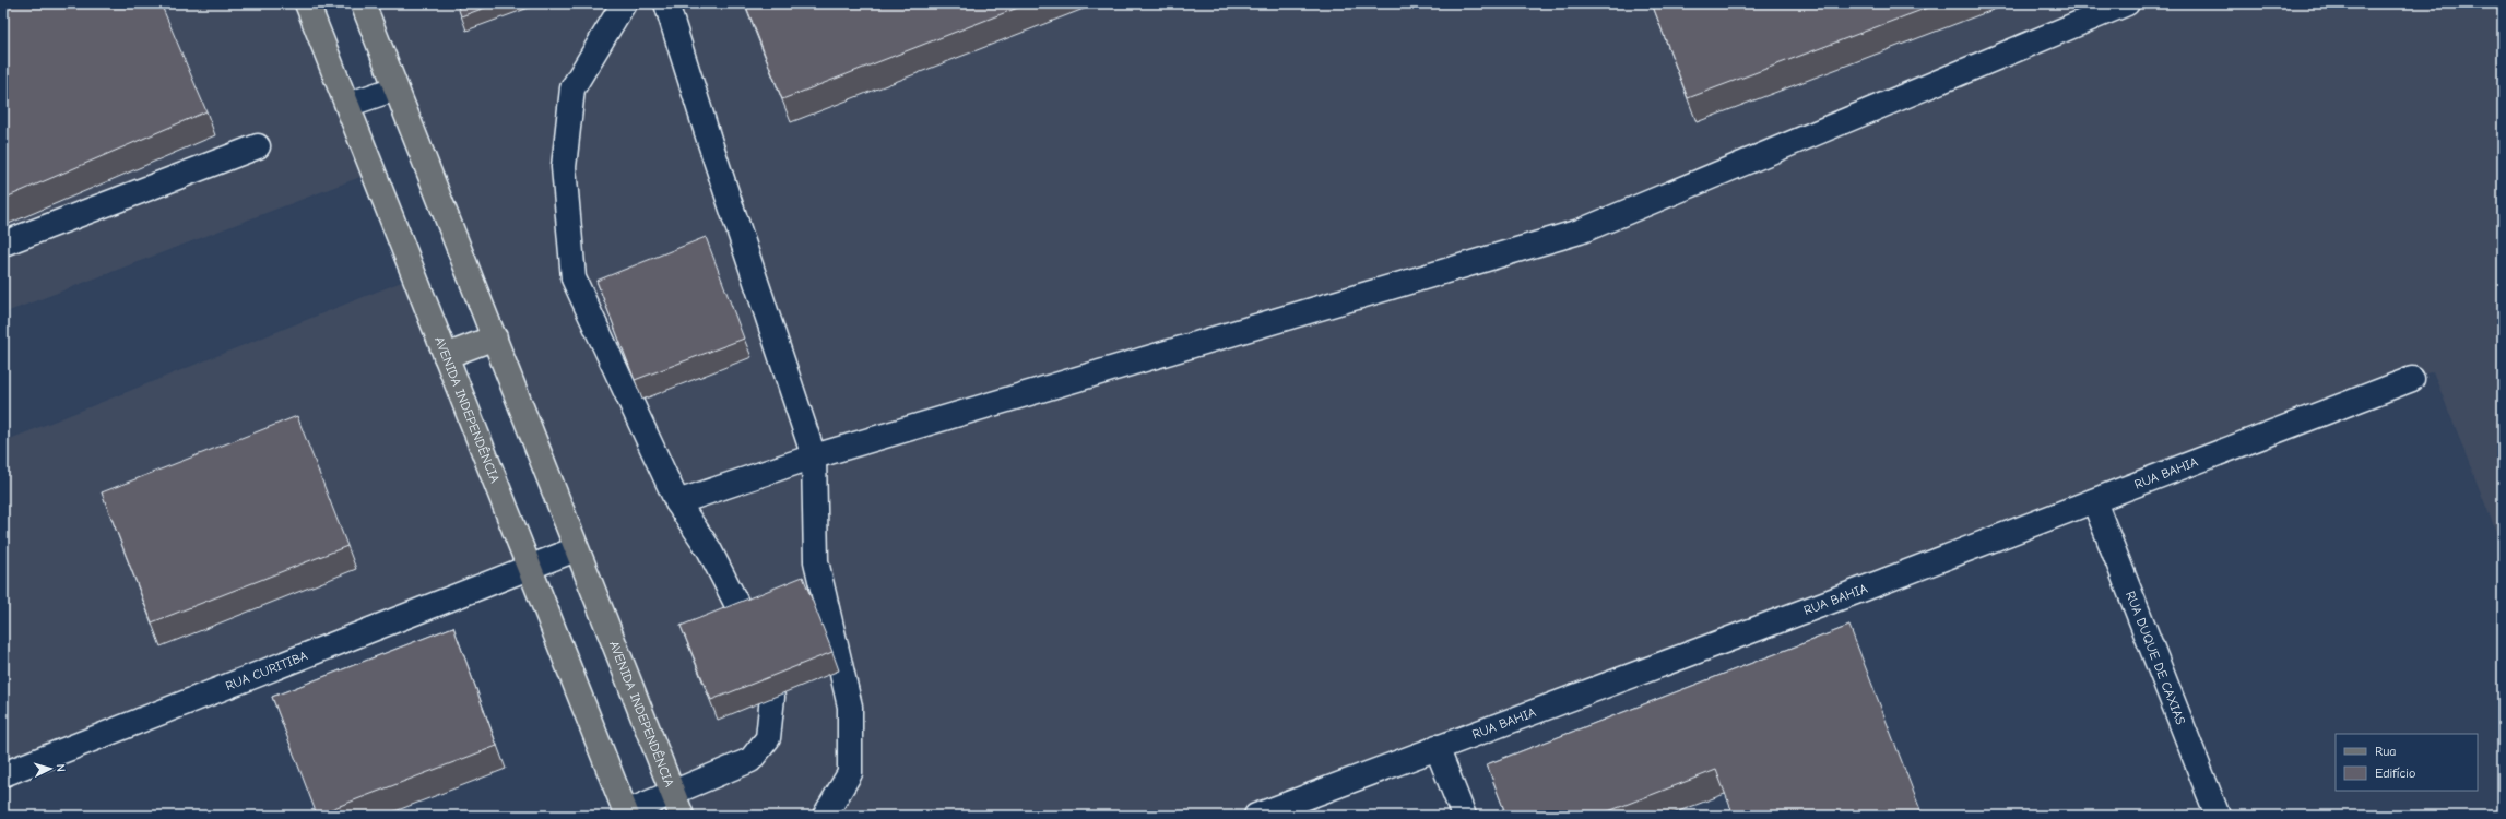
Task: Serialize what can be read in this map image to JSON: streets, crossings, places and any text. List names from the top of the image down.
{
  "streets": {
    "main road": ["AVENIDA INDEPENDÊNCIA"],
    "street": ["RUA BAHIA", "RUA DUQUE DE CAXIAS", "RUA CURITIBA"]
  },
  "crossings": [
    ["AVENIDA INDEPENDÊNCIA", "RUA CURITIBA"],
    ["RUA BAHIA", "RUA DUQUE DE CAXIAS"]
  ],
  "legend": ["Rua", "Edifício"],
  "north": "right"
}
